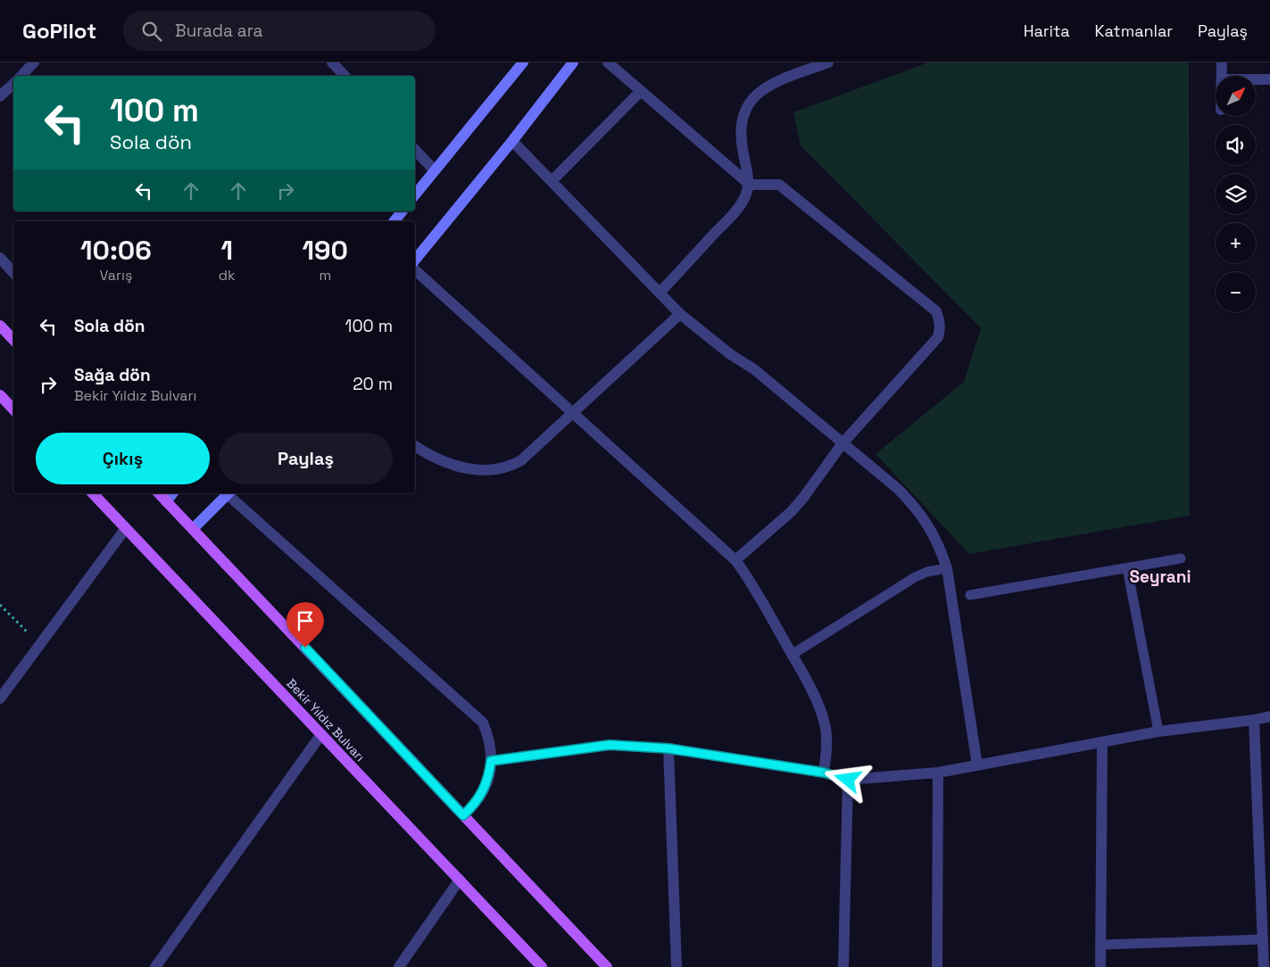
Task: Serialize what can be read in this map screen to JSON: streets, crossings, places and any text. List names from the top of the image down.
{
  "streets": {
    "main road": ["Bekir Yıldız Bulvarı"]
  },
  "districts": ["Seyrani"],
  "north": "top right",
  "page": {
    "header": "GoPilot",
    "search": "Burada ara",
    "nav": ["Harita", "Katmanlar", "Paylaş"],
    "map_buttons": ["+", "−"],
    "turn": ["100 m", "Sola dön"],
    "eta": [
      "10:06",
      "Varış",
      "1",
      "dk",
      "190",
      "m"
    ],
    "list": [
      {
        "name": "Sola dön",
        "value": "100 m"
      },
      {
        "name": "Sağa dön",
        "note": "Bekir Yıldız Bulvarı",
        "value": "20 m"
      }
    ],
    "buttons": ["Çıkış", "Paylaş"]
  }
}
